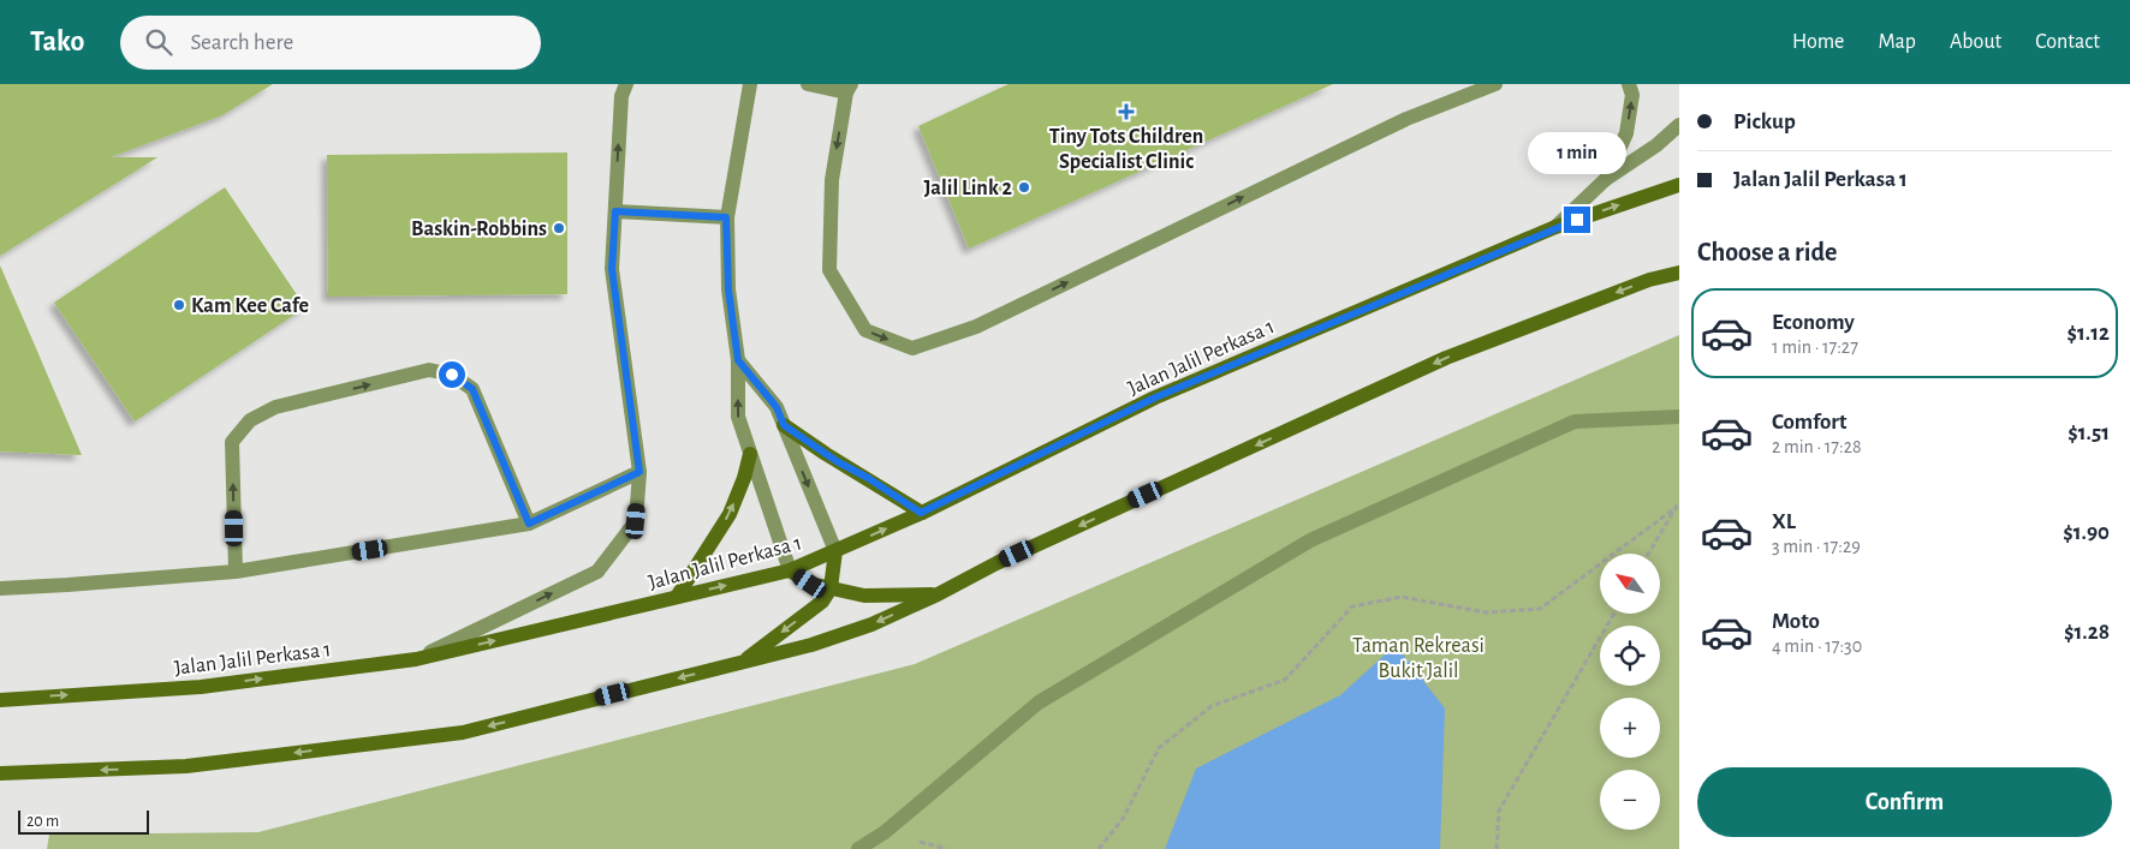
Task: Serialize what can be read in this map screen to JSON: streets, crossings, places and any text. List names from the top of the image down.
{
  "streets": {
    "main road": ["Jalan Jalil Perkasa 1"]
  },
  "parks": ["Taman Rekreasi Bukit Jalil"],
  "places": {
    "health": ["Tiny Tots Children Specialist Clinic"],
    "other": ["Jalil Link 2", "Baskin-Robbins", "Kam Kee Cafe"]
  },
  "scale_bar": "20 m",
  "north": "top left",
  "page": {
    "header": "Tako",
    "search": "Search here",
    "nav": [
      "Home",
      "Map",
      "About",
      "Contact"
    ],
    "banner": ["Pickup", "Jalan Jalil Perkasa 1"],
    "bubble": "1 min",
    "heading": "Choose a ride",
    "list": [
      {
        "name": "Economy",
        "note": "1 min · 17:27",
        "value": "$1.12"
      },
      {
        "name": "Comfort",
        "note": "2 min · 17:28",
        "value": "$1.51"
      },
      {
        "name": "XL",
        "note": "3 min · 17:29",
        "value": "$1.90"
      },
      {
        "name": "Moto",
        "note": "4 min · 17:30",
        "value": "$1.28"
      }
    ],
    "map_buttons": ["+", "−"],
    "buttons": "Confirm",
    "scale": "20 m"
  }
}
